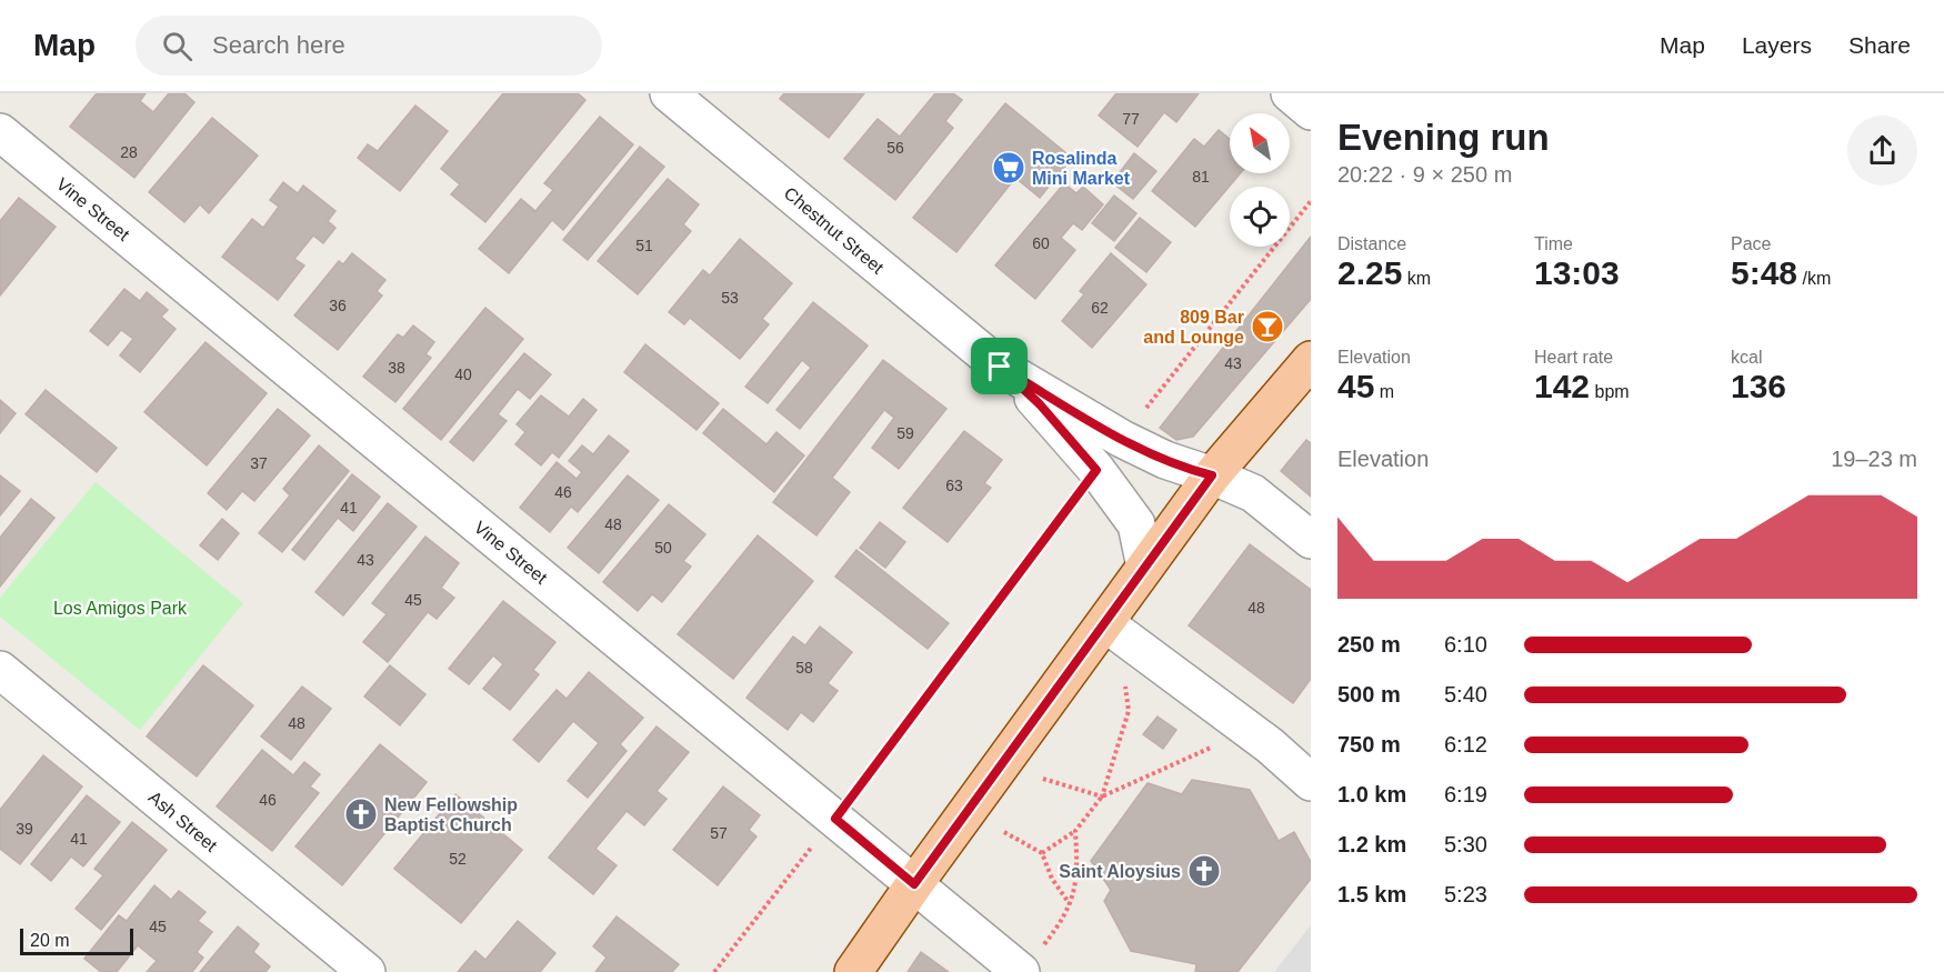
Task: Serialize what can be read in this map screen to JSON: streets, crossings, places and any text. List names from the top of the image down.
{
  "streets": {
    "street": ["Vine Street", "Chestnut Street", "Ash Street"]
  },
  "parks": ["Los Amigos Park"],
  "places": {
    "supermarket": ["Rosalinda Mini Market"],
    "bar": ["809 Bar and Lounge"],
    "church": ["New Fellowship Baptist Church", "Saint Aloysius"]
  },
  "house_numbers": [
    "77",
    "56",
    "28",
    "81",
    "60",
    "51",
    "53",
    "36",
    "62",
    "43",
    "38",
    "40",
    "59",
    "37",
    "63",
    "46",
    "41",
    "48",
    "50",
    "43",
    "45",
    "48",
    "58",
    "48",
    "46",
    "39",
    "57",
    "41",
    "52",
    "45"
  ],
  "scale_bar": "20 m",
  "north": "top left",
  "page": {
    "header": "Map",
    "search": "Search here",
    "nav": ["Map", "Layers", "Share"],
    "heading": ["Evening run", "20:22 · 9 × 250 m"],
    "stats": [
      ["Distance", "2.25 km"],
      ["Time", "13:03"],
      ["Pace", "5:48 /km"],
      ["Elevation", "45 m"],
      ["Heart rate", "142 bpm"],
      ["kcal", "136"]
    ],
    "chart": ["Elevation", "19–23 m"],
    "list": [
      {
        "name": "250 m",
        "note": "6:10"
      },
      {
        "name": "500 m",
        "note": "5:40"
      },
      {
        "name": "750 m",
        "note": "6:12"
      },
      {
        "name": "1.0 km",
        "note": "6:19"
      },
      {
        "name": "1.2 km",
        "note": "5:30"
      },
      {
        "name": "1.5 km",
        "note": "5:23"
      }
    ],
    "scale": "20 m"
  }
}
